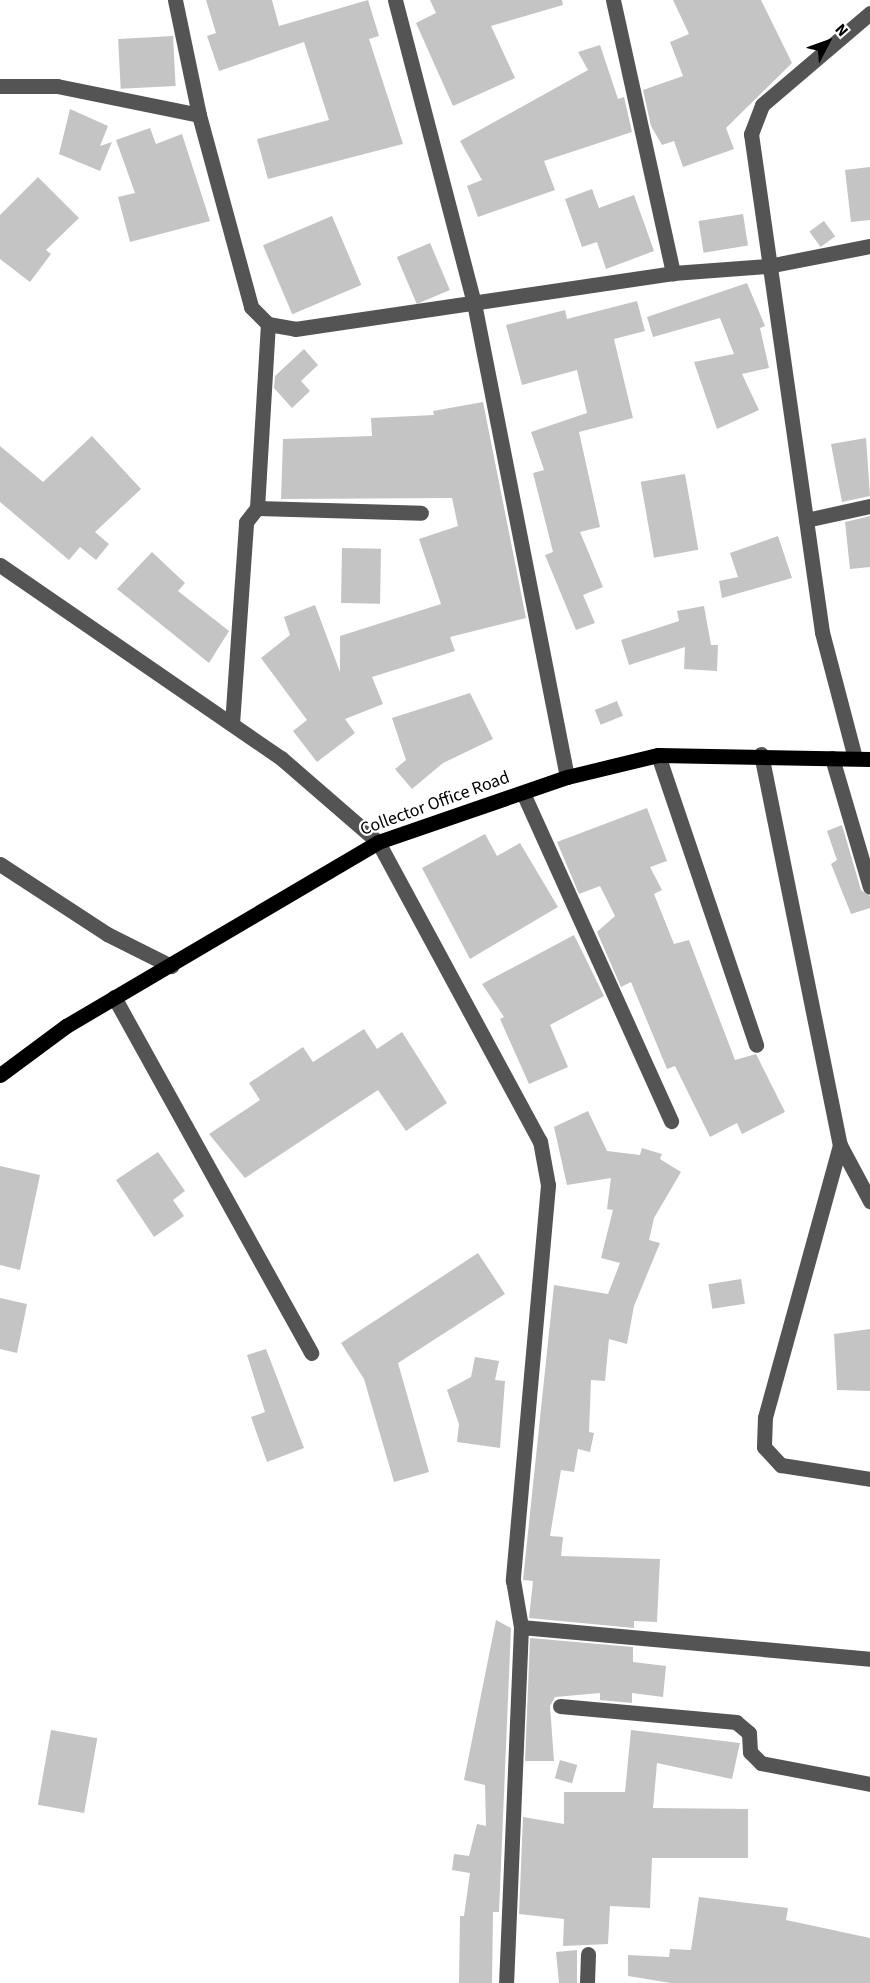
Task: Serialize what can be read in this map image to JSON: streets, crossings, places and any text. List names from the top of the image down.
{
  "streets": {
    "main road": ["Collector Office Road"]
  },
  "north": "top right"
}
